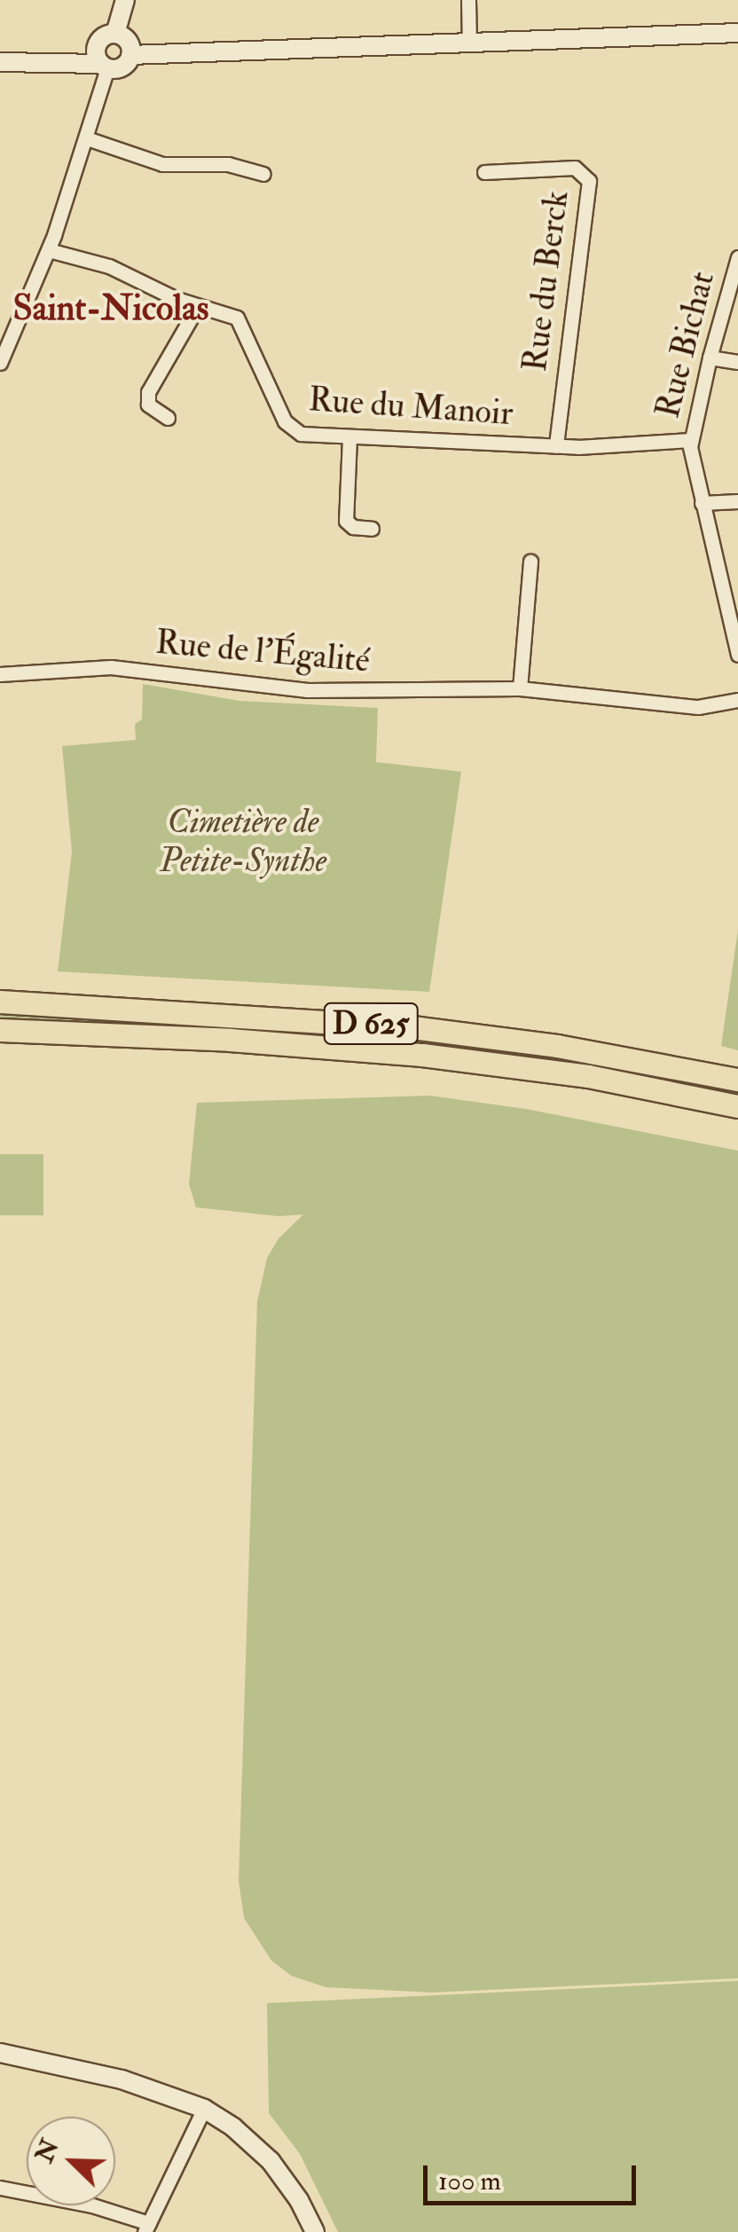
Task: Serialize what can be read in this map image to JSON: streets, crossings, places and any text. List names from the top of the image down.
{
  "streets": {
    "highway": ["D 625"],
    "street": [
      "Rue du Berck",
      "Rue Bichat",
      "Rue du Manoir",
      "Rue de l'Égalité"
    ]
  },
  "crossings": [
    ["Rue du Berck", "Rue du Manoir"],
    ["Rue Bichat", "Rue du Manoir"]
  ],
  "districts": ["Saint-Nicolas"],
  "parks": ["Cimetière de Petite-Synthe"],
  "scale_bar": "100 m",
  "north": "top left"
}
